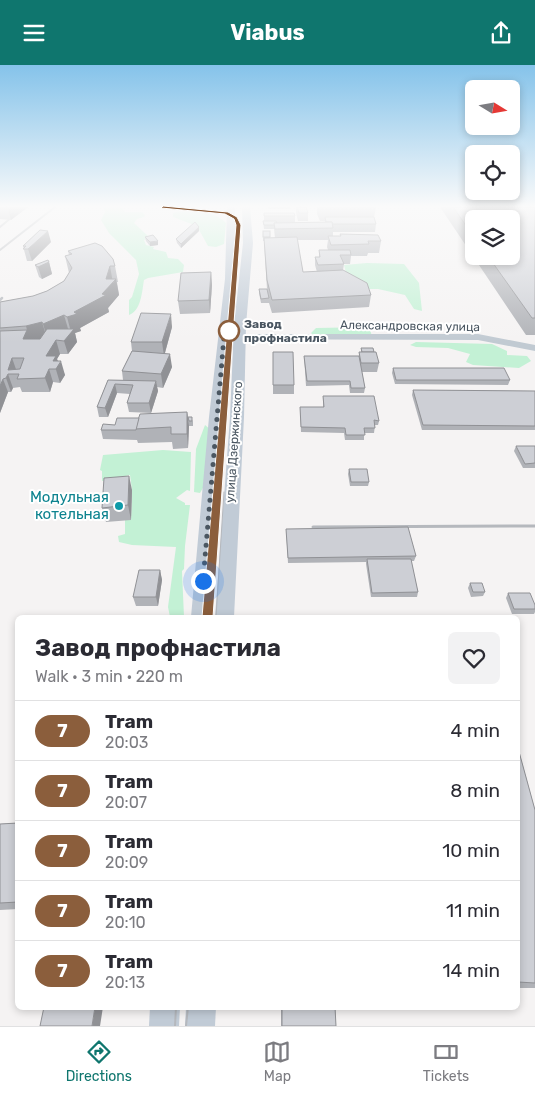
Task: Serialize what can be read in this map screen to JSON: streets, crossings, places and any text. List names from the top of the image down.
{
  "streets": {
    "main road": ["улица Дзержинского"],
    "street": ["Александровская улица"]
  },
  "crossings": [
    ["Александровская улица", "улица Дзержинского"]
  ],
  "places": ["Завод профнастила", "Модульная котельная"],
  "lines": ["tram line 7"],
  "north": "right",
  "page": {
    "header": "Viabus",
    "heading": ["Завод профнастила", "Walk · 3 min · 220 m"],
    "list": [
      {
        "mark": "7",
        "name": "Tram",
        "note": "20:03",
        "value": "4 min"
      },
      {
        "mark": "7",
        "name": "Tram",
        "note": "20:07",
        "value": "8 min"
      },
      {
        "mark": "7",
        "name": "Tram",
        "note": "20:09",
        "value": "10 min"
      },
      {
        "mark": "7",
        "name": "Tram",
        "note": "20:10",
        "value": "11 min"
      },
      {
        "mark": "7",
        "name": "Tram",
        "note": "20:13",
        "value": "14 min"
      }
    ],
    "tabs": ["Directions", "Map", "Tickets"]
  }
}
